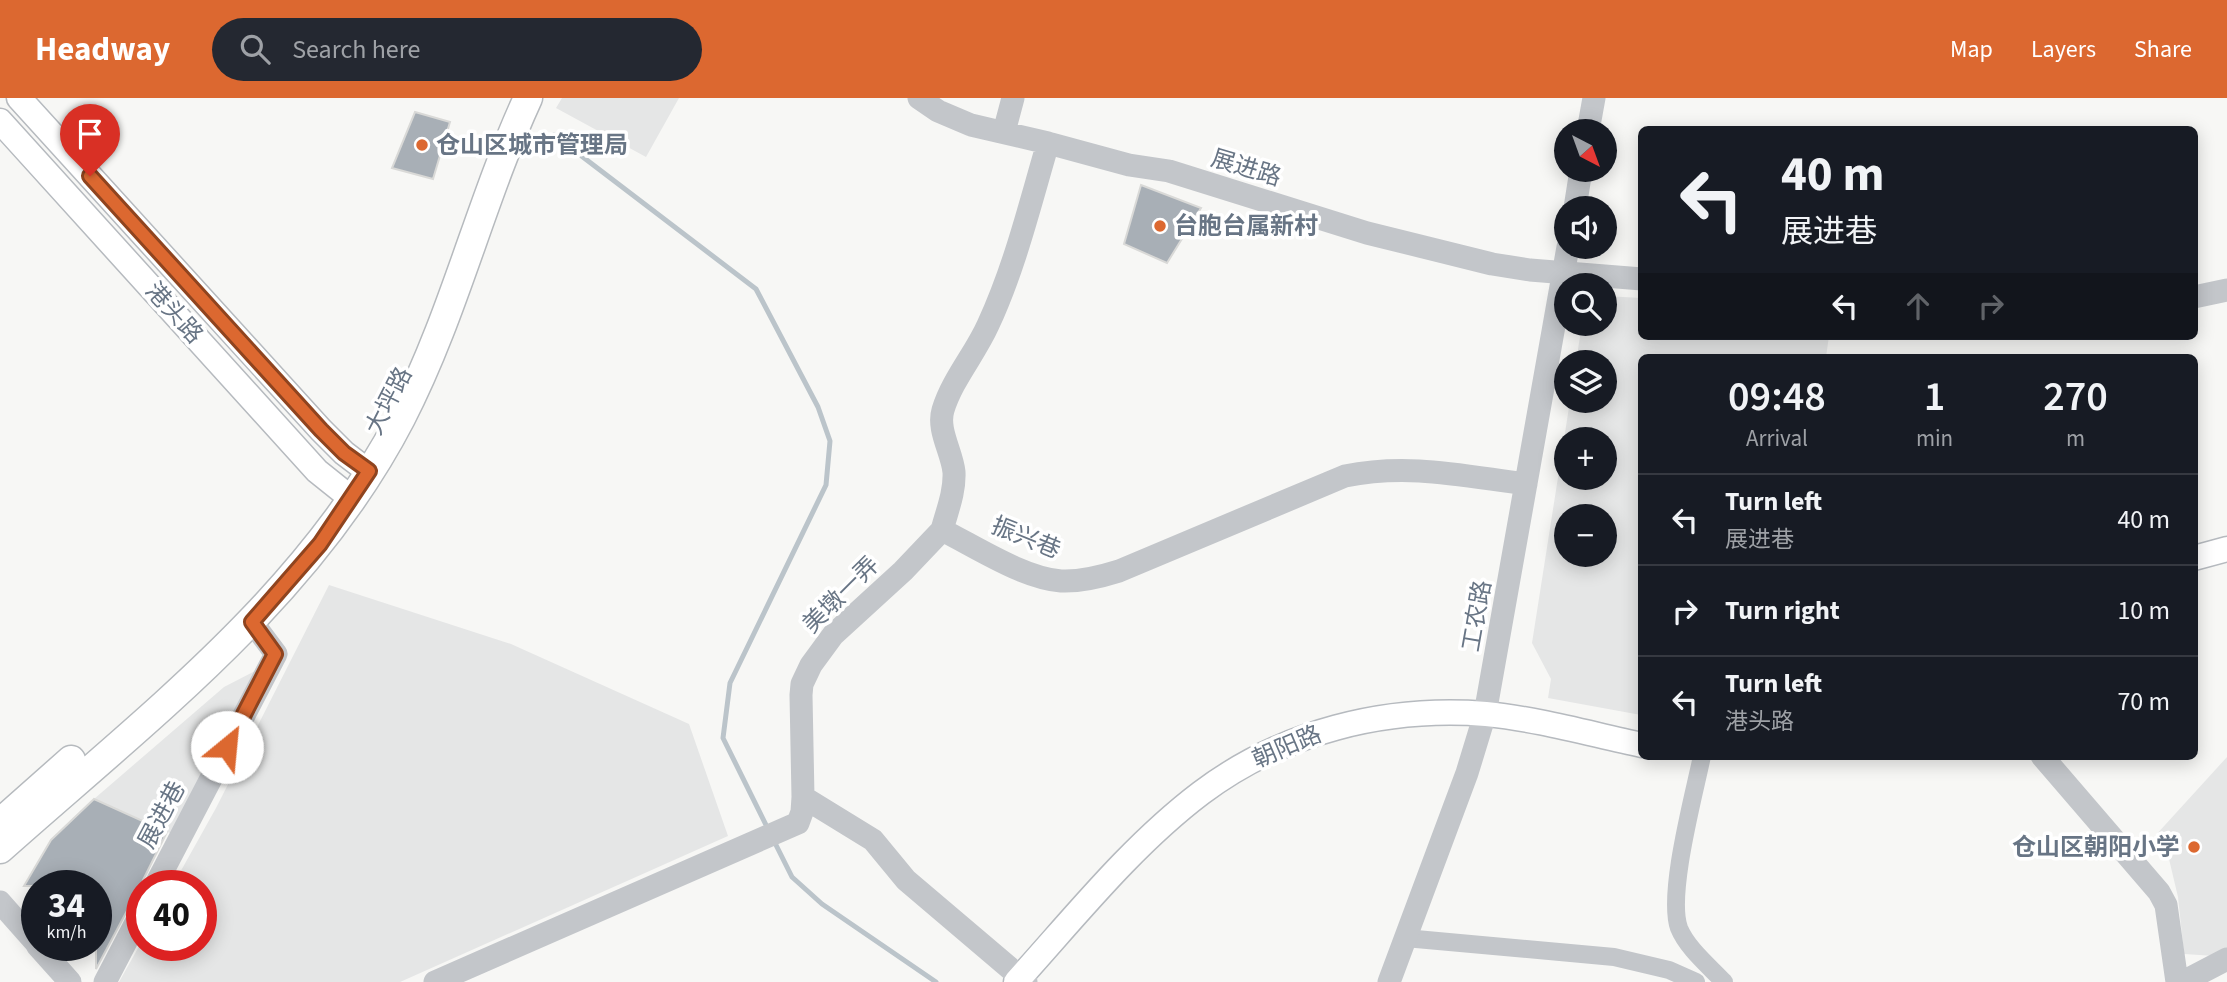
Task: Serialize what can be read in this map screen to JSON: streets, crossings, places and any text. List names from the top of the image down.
{
  "streets": {
    "main road": ["港头路", "大坪路", "朝阳路"],
    "street": [
      "展进路",
      "振兴巷",
      "美墩一弄",
      "工农路",
      "展进巷"
    ]
  },
  "crossings": [
    ["港头路", "大坪路"],
    ["振兴巷", "美墩一弄"],
    ["振兴巷", "工农路"],
    ["工农路", "朝阳路"]
  ],
  "places": ["仓山区城市管理局", "台胞台属新村", "仓山区朝阳小学"],
  "north": "bottom right",
  "page": {
    "header": "Headway",
    "search": "Search here",
    "nav": ["Map", "Layers", "Share"],
    "map_buttons": ["+", "−"],
    "turn": ["40 m", "展进巷"],
    "eta": [
      "09:48",
      "Arrival",
      "1",
      "min",
      "270",
      "m"
    ],
    "list": [
      {
        "name": "Turn left",
        "note": "展进巷",
        "value": "40 m"
      },
      {
        "name": "Turn right",
        "value": "10 m"
      },
      {
        "name": "Turn left",
        "note": "港头路",
        "value": "70 m"
      }
    ],
    "speed": "34 km/h",
    "limit": "40"
  }
}
